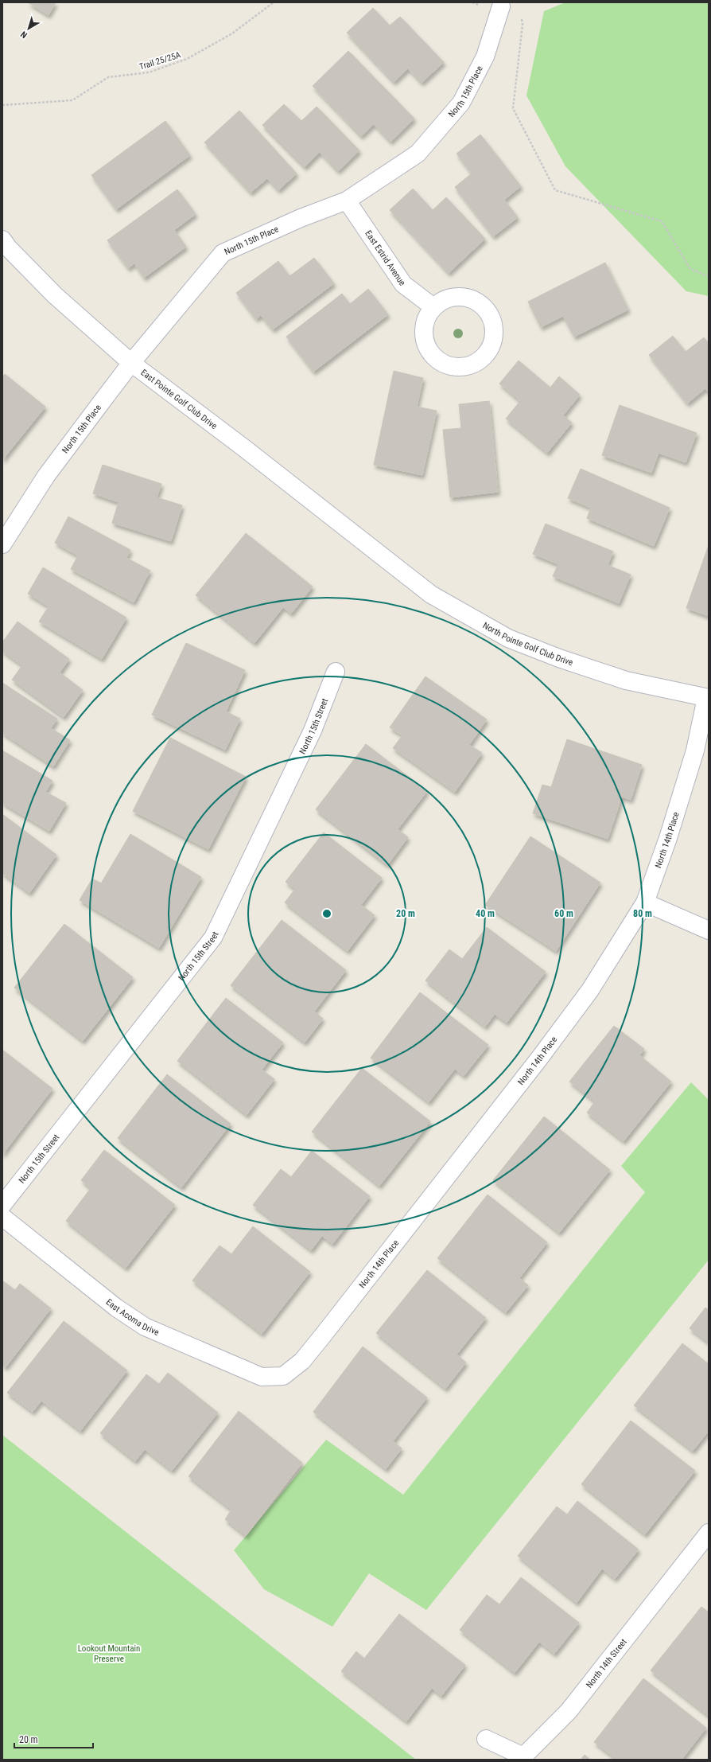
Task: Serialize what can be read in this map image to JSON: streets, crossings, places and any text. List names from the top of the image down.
{
  "streets": {
    "street": [
      "North 15th Place",
      "East Estrid Avenue",
      "East Pointe Golf Club Drive",
      "North Pointe Golf Club Drive",
      "North 15th Street",
      "North 14th Place",
      "East Acoma Drive",
      "North 14th Street"
    ],
    "path": ["Trail 25/25A"]
  },
  "crossings": [
    ["North 15th Place", "East Estrid Avenue"],
    ["North 15th Place", "East Pointe Golf Club Drive"],
    ["East Pointe Golf Club Drive", "North Pointe Golf Club Drive"],
    ["North Pointe Golf Club Drive", "North 14th Place"],
    ["North 14th Place", "East Acoma Drive"]
  ],
  "parks": ["Lookout Mountain Preserve"],
  "scale_bar": "20 m",
  "north": "bottom left",
  "rings": [
    "20 m",
    "40 m",
    "60 m",
    "80 m"
  ]
}
